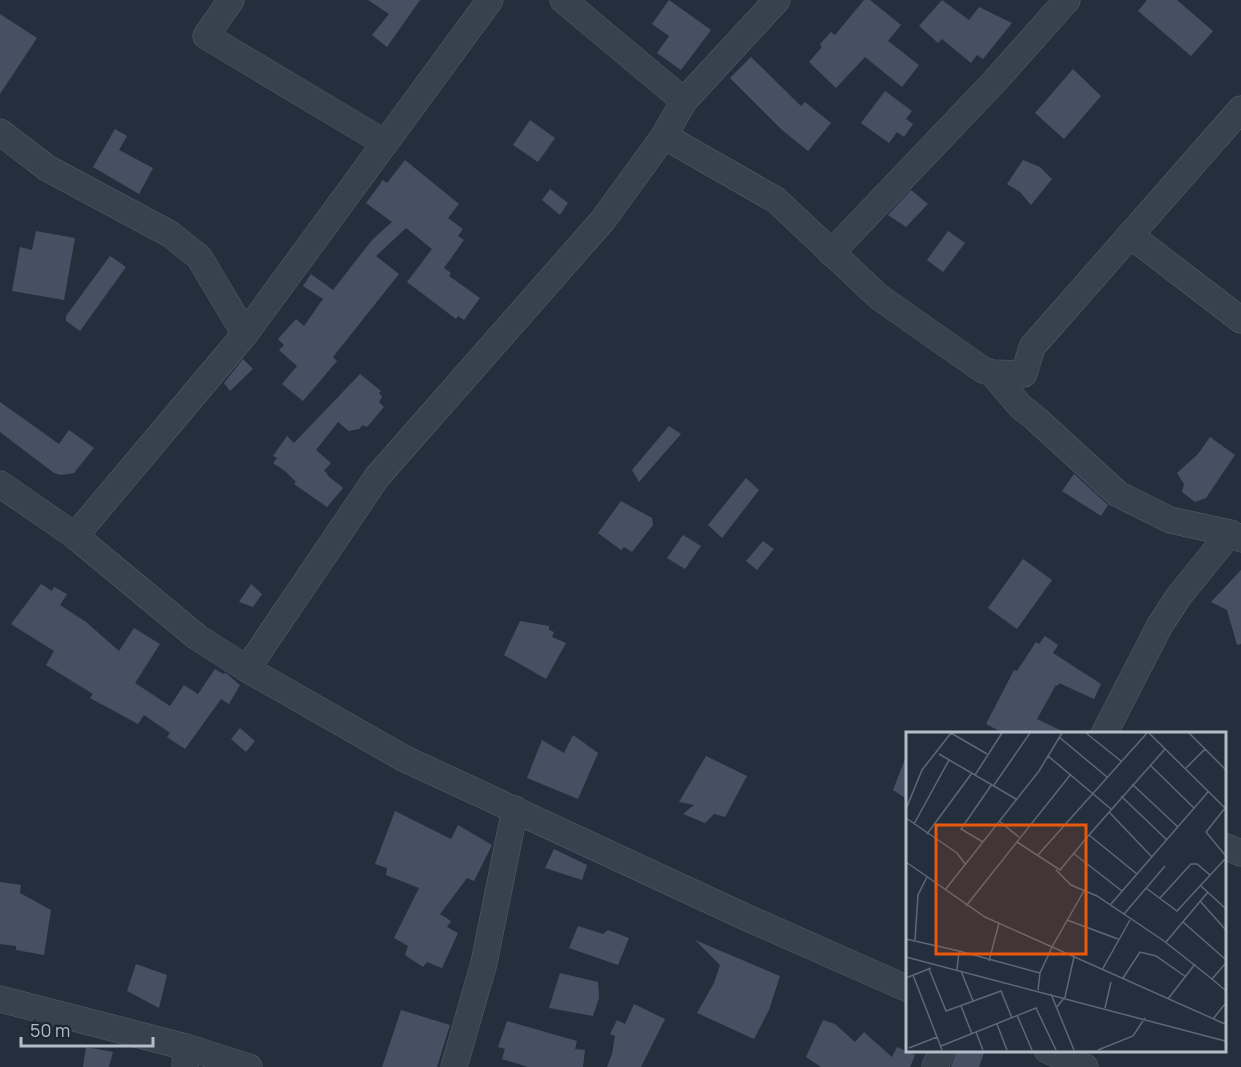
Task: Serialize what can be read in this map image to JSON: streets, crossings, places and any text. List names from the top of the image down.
{
  "scale_bar": "50 m"
}
